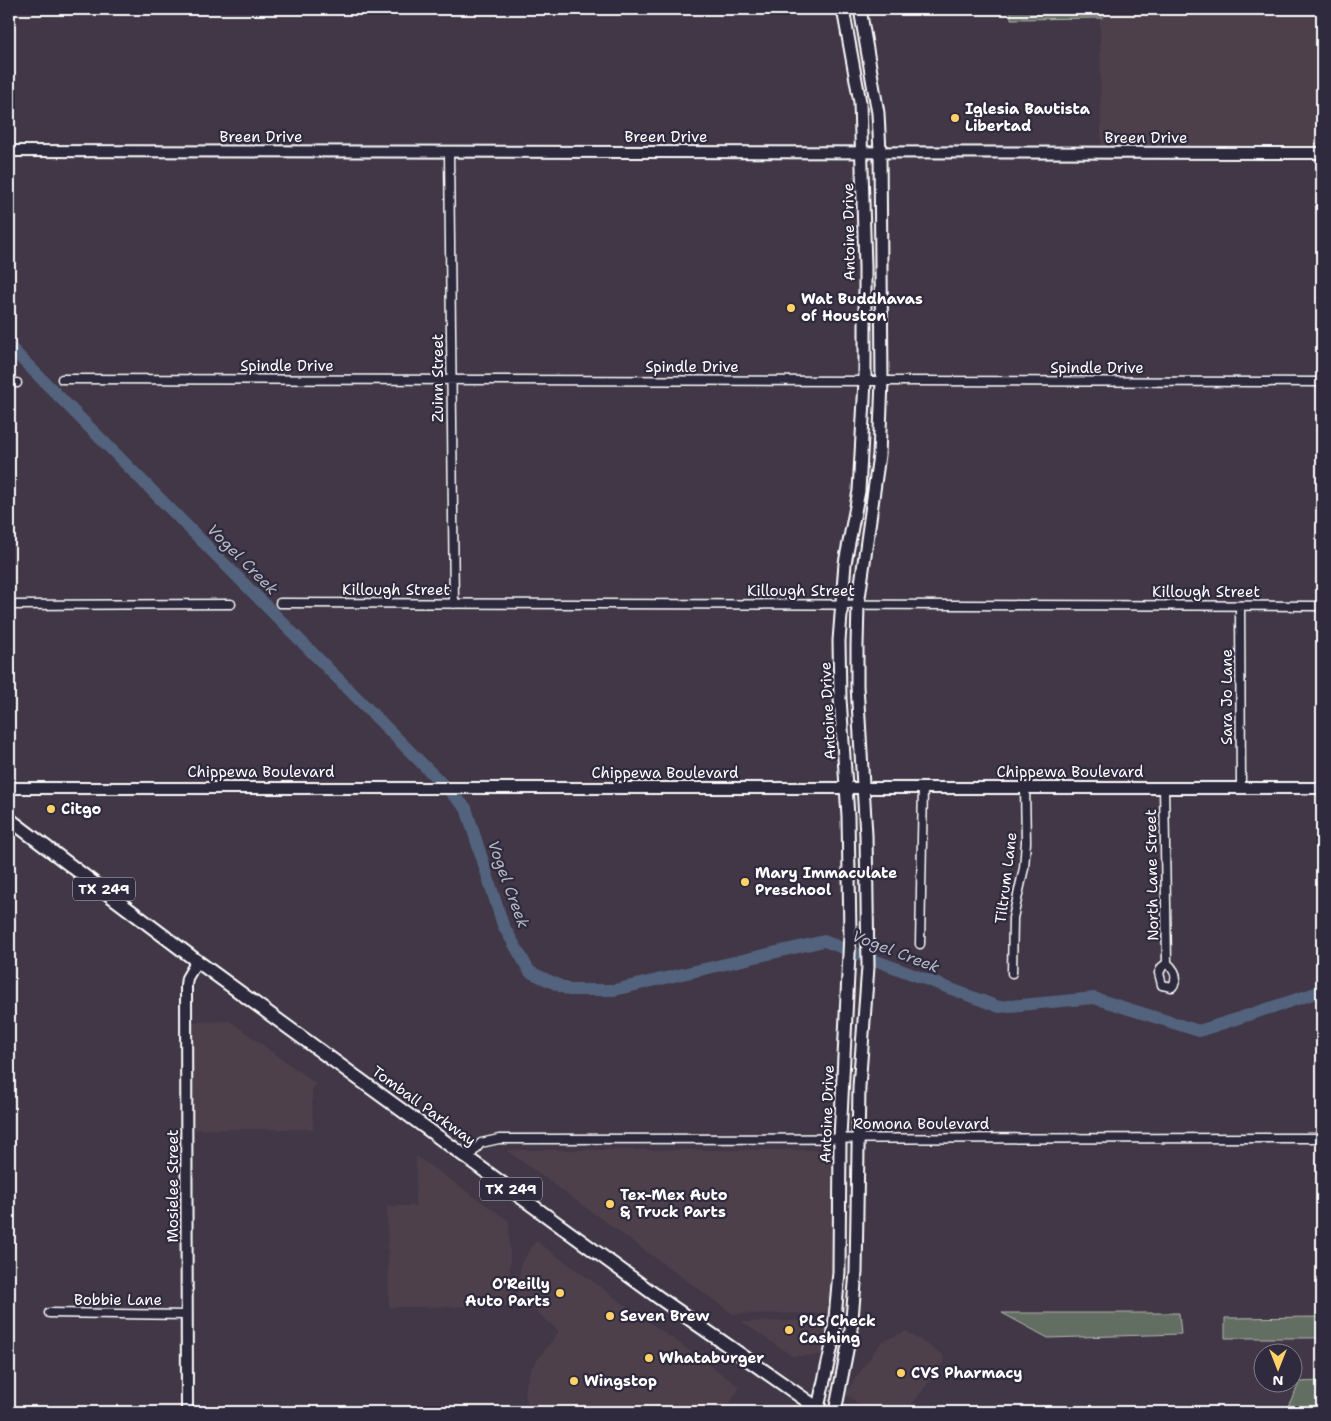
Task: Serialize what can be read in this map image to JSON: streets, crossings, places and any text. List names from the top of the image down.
{
  "streets": {
    "main road": ["Antoine Drive", "TX 249", "Tomball Parkway"],
    "street": [
      "Breen Drive",
      "Spindle Drive",
      "Zuinn Street",
      "Killough Street",
      "Sara Jo Lane",
      "Chippewa Boulevard",
      "North Lane Street",
      "Tiltrum Lane",
      "Romona Boulevard",
      "Mosielee Street",
      "Bobbie Lane"
    ]
  },
  "crossings": [
    ["Breen Drive", "Antoine Drive"],
    ["Breen Drive", "Zuinn Street"],
    ["Antoine Drive", "Spindle Drive"],
    ["Antoine Drive", "Killough Street"],
    ["Antoine Drive", "Chippewa Boulevard"],
    ["Antoine Drive", "Tomball Parkway"],
    ["Antoine Drive", "Romona Boulevard"],
    ["Spindle Drive", "Zuinn Street"],
    ["Zuinn Street", "Killough Street"],
    ["Killough Street", "Sara Jo Lane"],
    ["Sara Jo Lane", "Chippewa Boulevard"],
    ["Chippewa Boulevard", "North Lane Street"],
    ["Chippewa Boulevard", "Tiltrum Lane"],
    ["Tomball Parkway", "Romona Boulevard"],
    ["Tomball Parkway", "Mosielee Street"],
    ["Mosielee Street", "Bobbie Lane"]
  ],
  "water": ["Vogel Creek"],
  "places": [
    "Iglesia Bautista Libertad",
    "Wat Buddhavas of Houston",
    "Citgo",
    "Mary Immaculate Preschool",
    "Tex-Mex Auto & Truck Parts",
    "O'Reilly Auto Parts",
    "Seven Brew",
    "PLS Check Cashing",
    "Whataburger",
    "CVS Pharmacy",
    "Wingstop"
  ],
  "north": "bottom"
}
